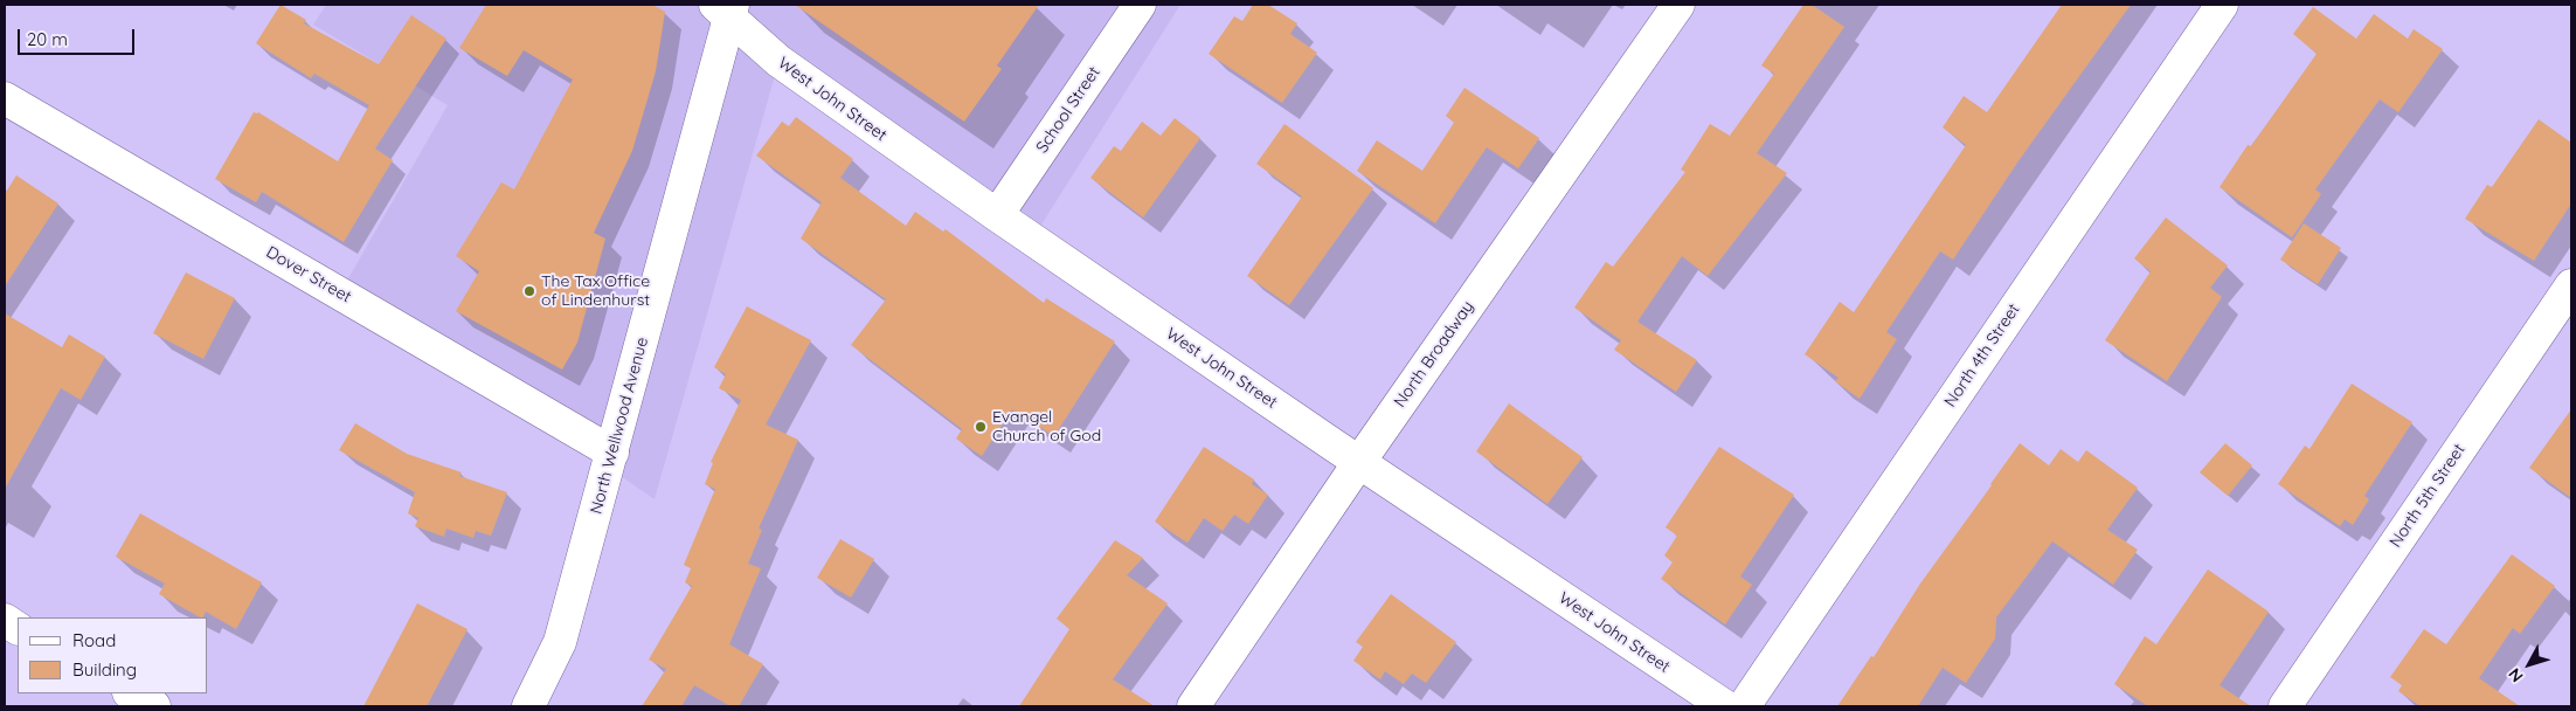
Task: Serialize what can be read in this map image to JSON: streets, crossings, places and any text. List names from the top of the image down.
{
  "streets": {
    "street": [
      "West John Street",
      "School Street",
      "Dover Street",
      "North Broadway",
      "North 4th Street",
      "North Wellwood Avenue",
      "North 5th Street"
    ]
  },
  "crossings": [
    ["West John Street", "School Street"],
    ["West John Street", "North Broadway"],
    ["West John Street", "North Wellwood Avenue"],
    ["Dover Street", "North Wellwood Avenue"]
  ],
  "places": ["The Tax Office of Lindenhurst", "Evangel Church of God"],
  "legend": ["Road", "Building"],
  "scale_bar": "20 m",
  "north": "bottom left"
}
